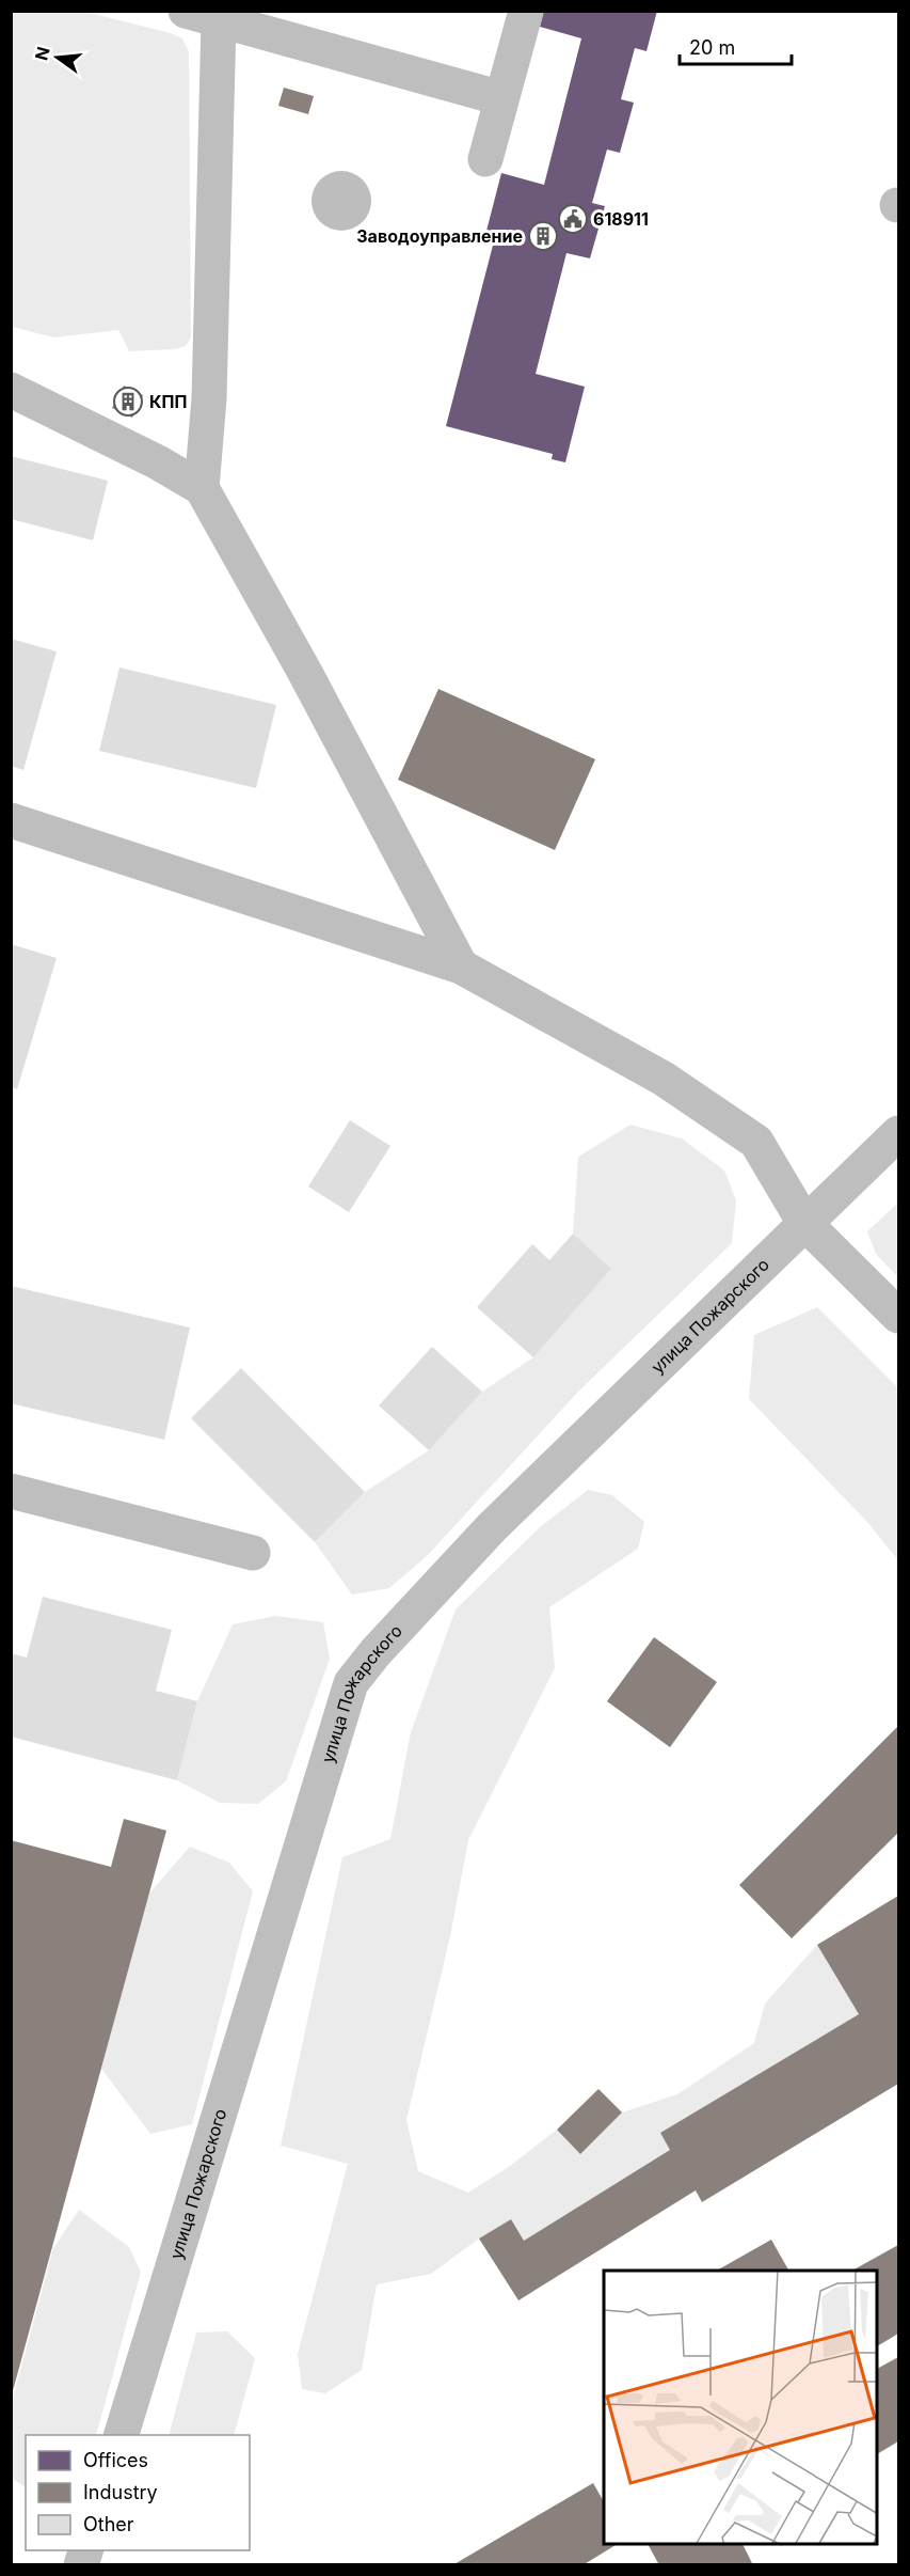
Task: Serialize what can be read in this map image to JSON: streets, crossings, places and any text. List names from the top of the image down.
{
  "streets": {
    "street": ["улица Пожарского"]
  },
  "places": {
    "public building": ["618911"],
    "building": ["Заводоуправление", "КПП"]
  },
  "legend": ["Offices", "Industry", "Other"],
  "scale_bar": "20 m",
  "north": "left"
}
